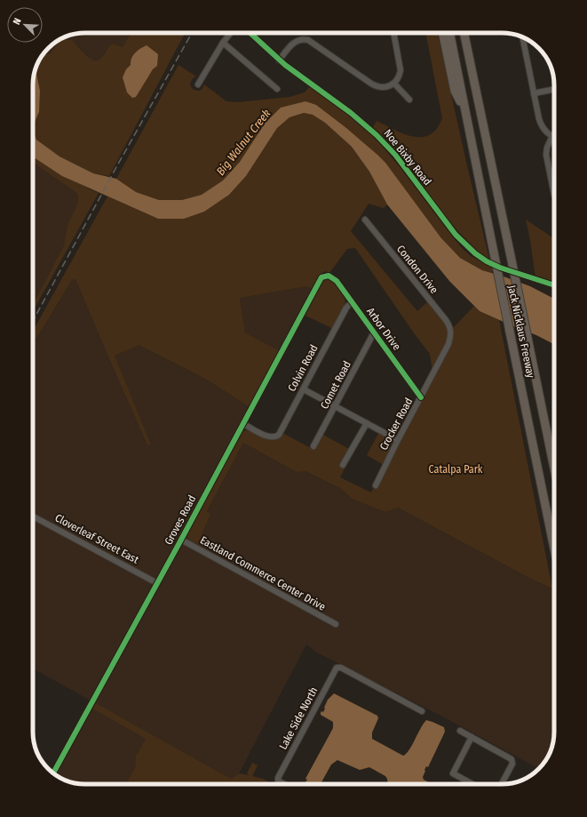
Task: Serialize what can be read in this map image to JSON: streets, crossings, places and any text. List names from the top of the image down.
{
  "streets": {
    "highway": ["Jack Nicklaus Freeway"],
    "street": [
      "Noe Bixby Road",
      "Condon Drive",
      "Arbor Drive",
      "Colvin Road",
      "Comet Road",
      "Crocker Road",
      "Groves Road",
      "Cloverleaf Street East",
      "Eastland Commerce Center Drive",
      "Lake Side North"
    ]
  },
  "crossings": [
    ["Condon Drive", "Crocker Road"],
    ["Arbor Drive", "Colvin Road"],
    ["Arbor Drive", "Comet Road"],
    ["Arbor Drive", "Crocker Road"],
    ["Arbor Drive", "Groves Road"],
    ["Colvin Road", "Groves Road"],
    ["Groves Road", "Cloverleaf Street East"],
    ["Groves Road", "Eastland Commerce Center Drive"]
  ],
  "water": ["Big Walnut Creek"],
  "parks": ["Catalpa Park"],
  "north": "top left"
}
